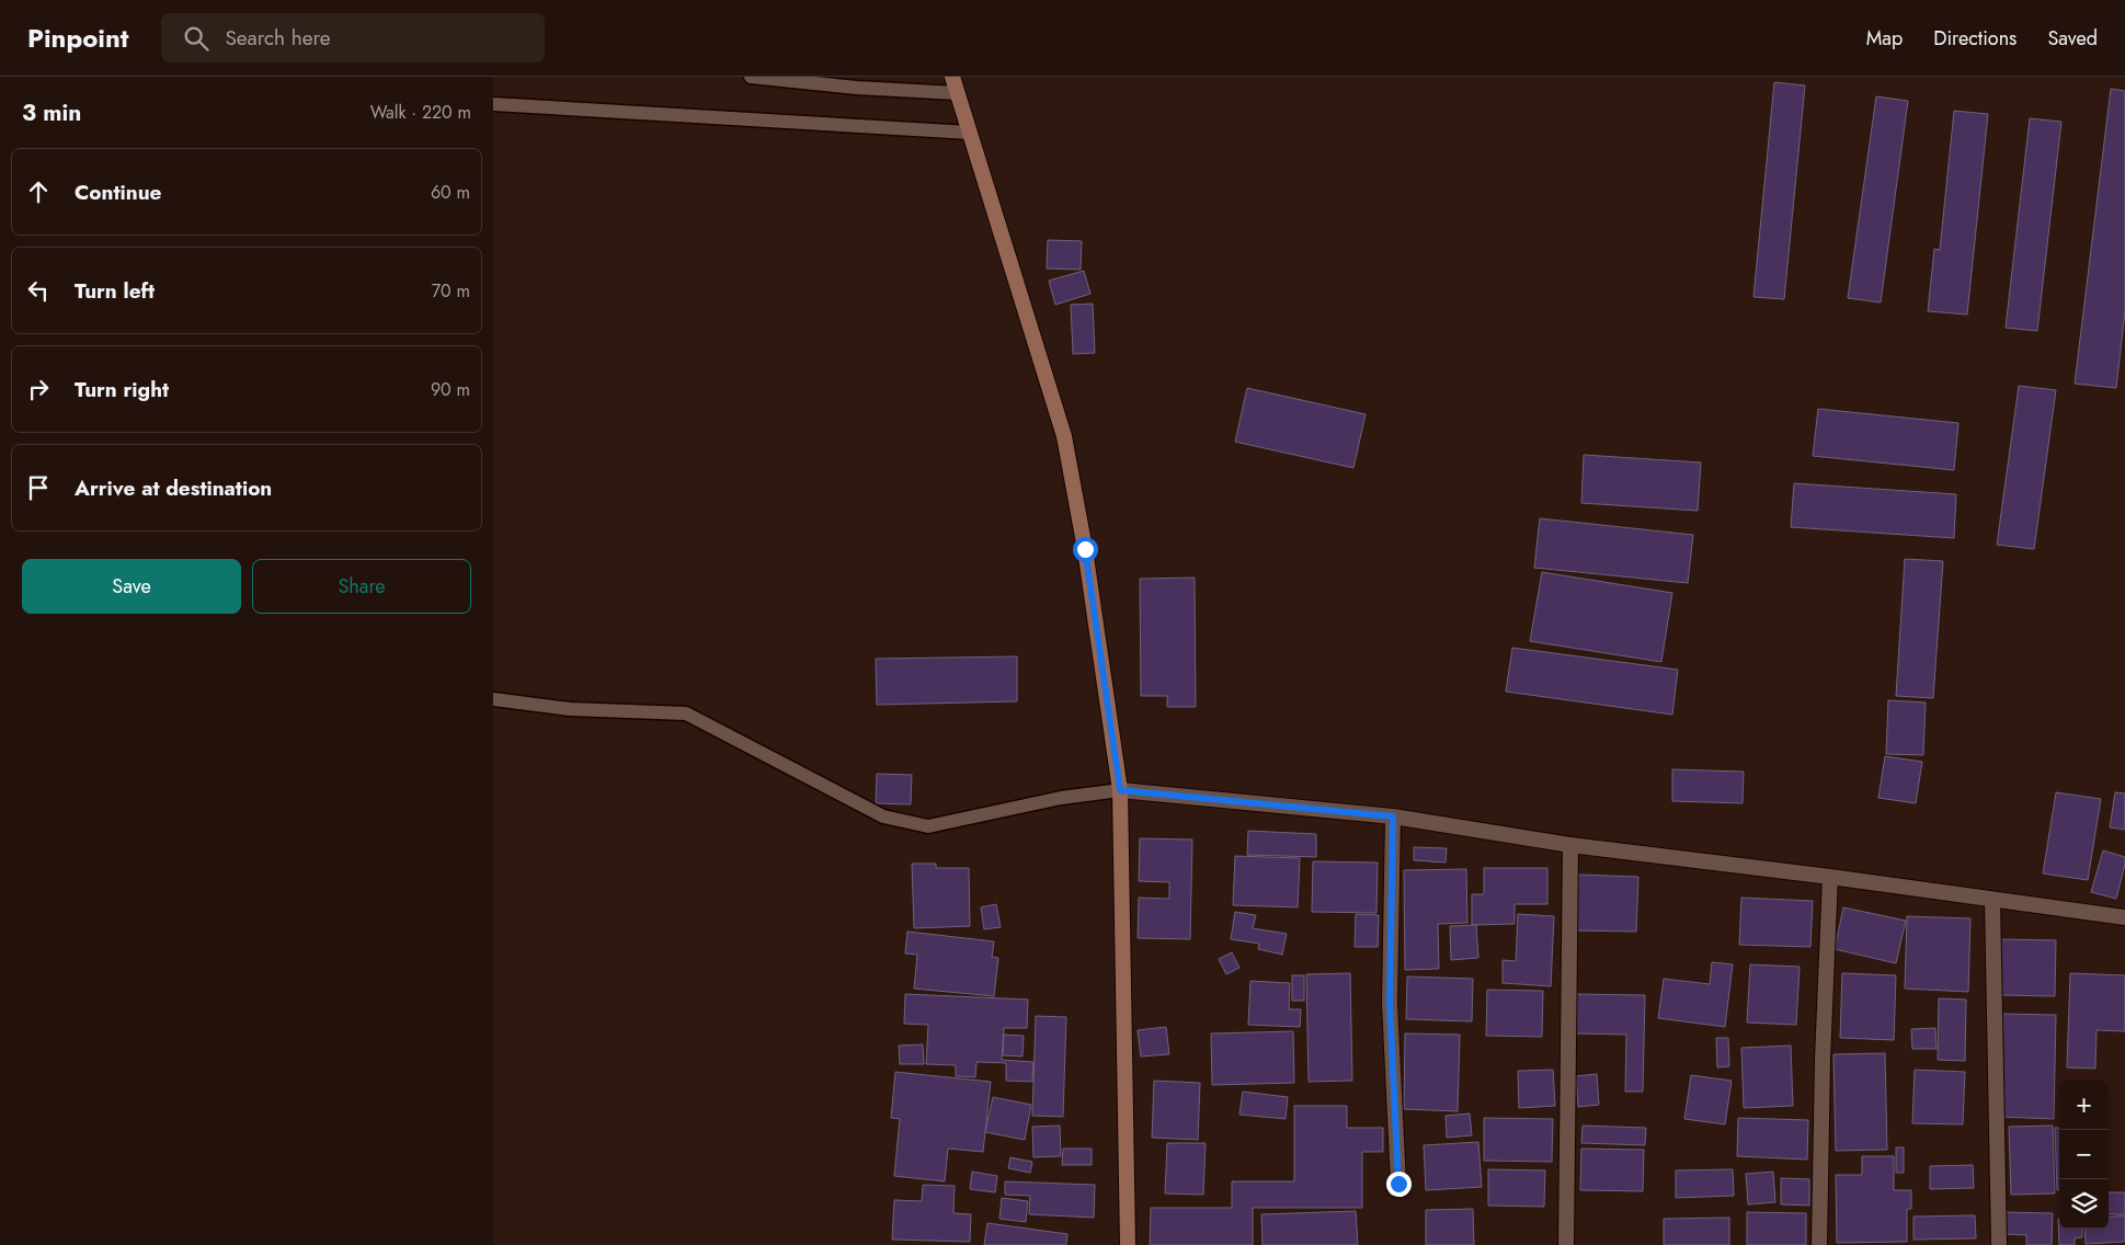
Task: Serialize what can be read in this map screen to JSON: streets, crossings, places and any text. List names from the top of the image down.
{
  "page": {
    "header": "Pinpoint",
    "search": "Search here",
    "nav": ["Map", "Directions", "Saved"],
    "heading": ["3 min", "Walk · 220 m"],
    "list": [
      ["Continue", "60 m"],
      ["Turn left", "70 m"],
      ["Turn right", "90 m"],
      "Arrive at destination"
    ],
    "buttons": ["Save", "Share"],
    "map_buttons": ["+", "−"]
  }
}
